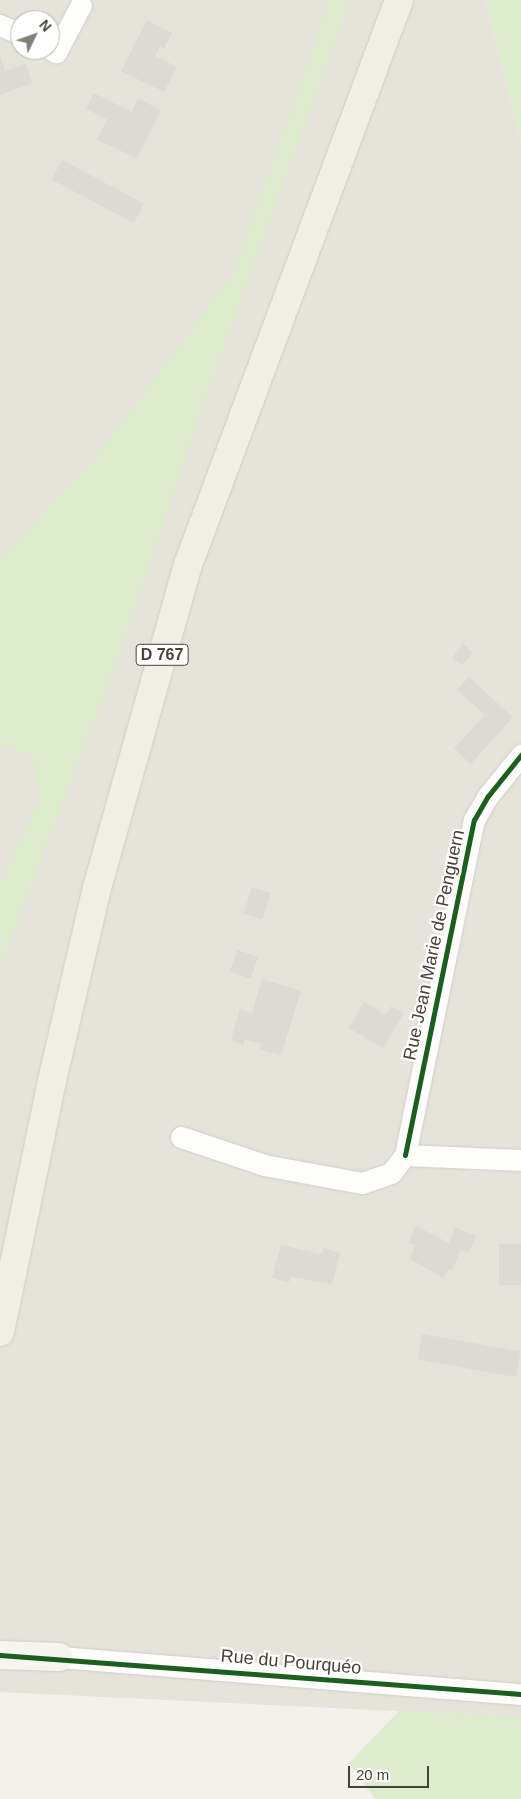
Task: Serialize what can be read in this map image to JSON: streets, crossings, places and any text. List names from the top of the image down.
{
  "streets": {
    "main road": ["D 767"],
    "street": ["Rue Jean Marie de Penguern", "Rue du Pourquéo"]
  },
  "scale_bar": "20 m",
  "north": "top right"
}
